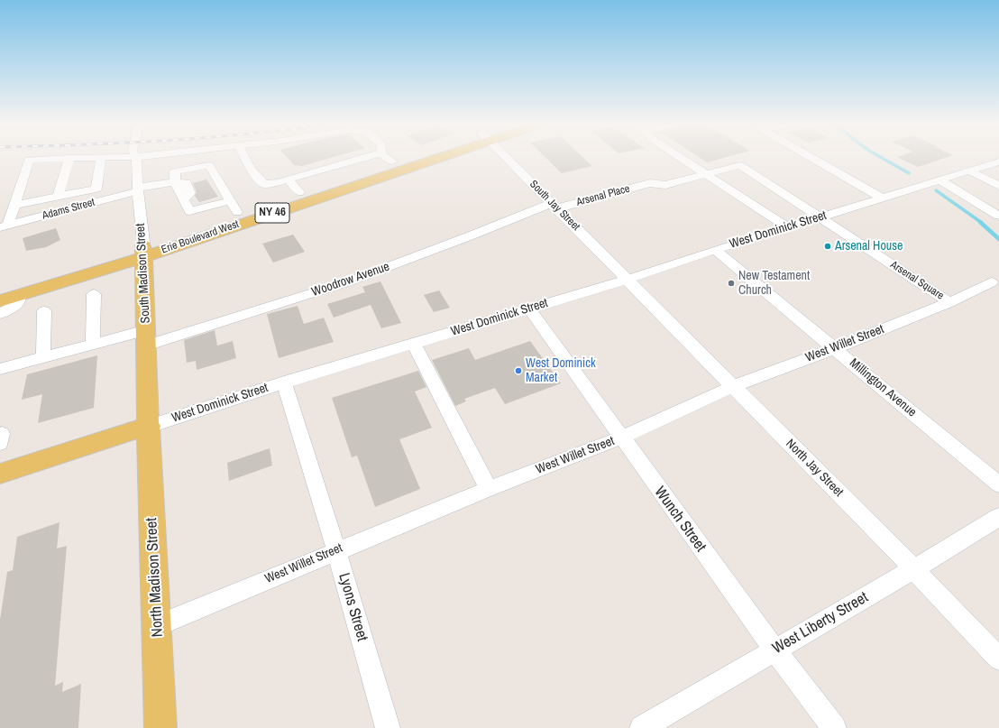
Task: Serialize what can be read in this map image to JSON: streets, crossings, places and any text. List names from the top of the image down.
{
  "streets": {
    "main road": [
      "NY 46",
      "West Dominick Street",
      "Erie Boulevard West",
      "South Madison Street",
      "North Madison Street"
    ],
    "street": [
      "Arsenal Place",
      "South Jay Street",
      "Adams Street",
      "Woodrow Avenue",
      "Arsenal Square",
      "West Willet Street",
      "Millington Avenue",
      "North Jay Street",
      "Wunch Street",
      "Lyons Street",
      "West Liberty Street"
    ]
  },
  "crossings": [
    ["Arsenal Place", "South Jay Street"],
    ["Arsenal Place", "Woodrow Avenue"],
    ["Arsenal Place", "Arsenal Square"],
    ["South Jay Street", "West Dominick Street"],
    ["South Jay Street", "Woodrow Avenue"],
    ["South Jay Street", "North Jay Street"],
    ["Adams Street", "South Madison Street"],
    ["West Dominick Street", "South Madison Street"],
    ["West Dominick Street", "Arsenal Square"],
    ["West Dominick Street", "Millington Avenue"],
    ["West Dominick Street", "North Jay Street"],
    ["West Dominick Street", "Wunch Street"],
    ["West Dominick Street", "North Madison Street"],
    ["West Dominick Street", "Lyons Street"],
    ["Erie Boulevard West", "South Madison Street"],
    ["South Madison Street", "Woodrow Avenue"],
    ["South Madison Street", "North Madison Street"],
    ["Arsenal Square", "West Willet Street"],
    ["West Willet Street", "Millington Avenue"],
    ["West Willet Street", "North Jay Street"],
    ["West Willet Street", "Wunch Street"],
    ["West Willet Street", "North Madison Street"],
    ["West Willet Street", "Lyons Street"],
    ["North Jay Street", "West Liberty Street"],
    ["Wunch Street", "West Liberty Street"]
  ],
  "places": ["Arsenal House", "New Testament Church", "West Dominick Market"]
}
